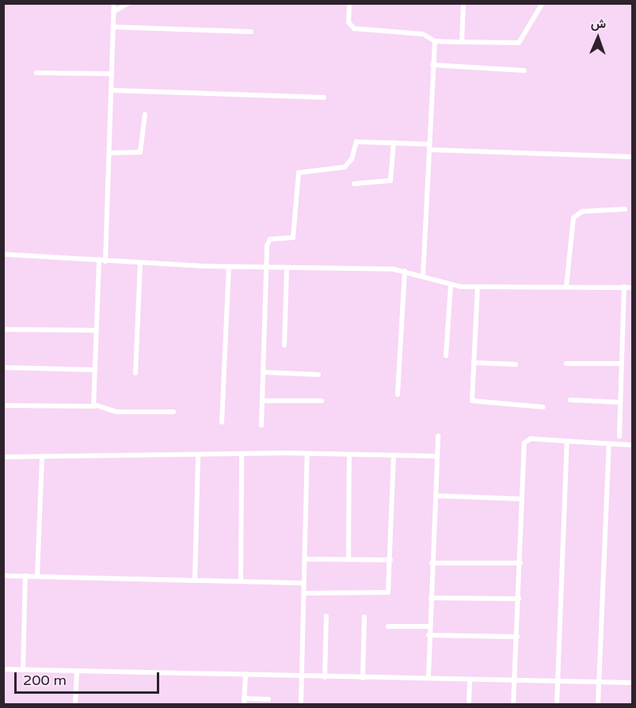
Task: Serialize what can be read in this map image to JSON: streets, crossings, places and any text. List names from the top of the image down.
{
  "scale_bar": "200 m",
  "north": "top"
}
